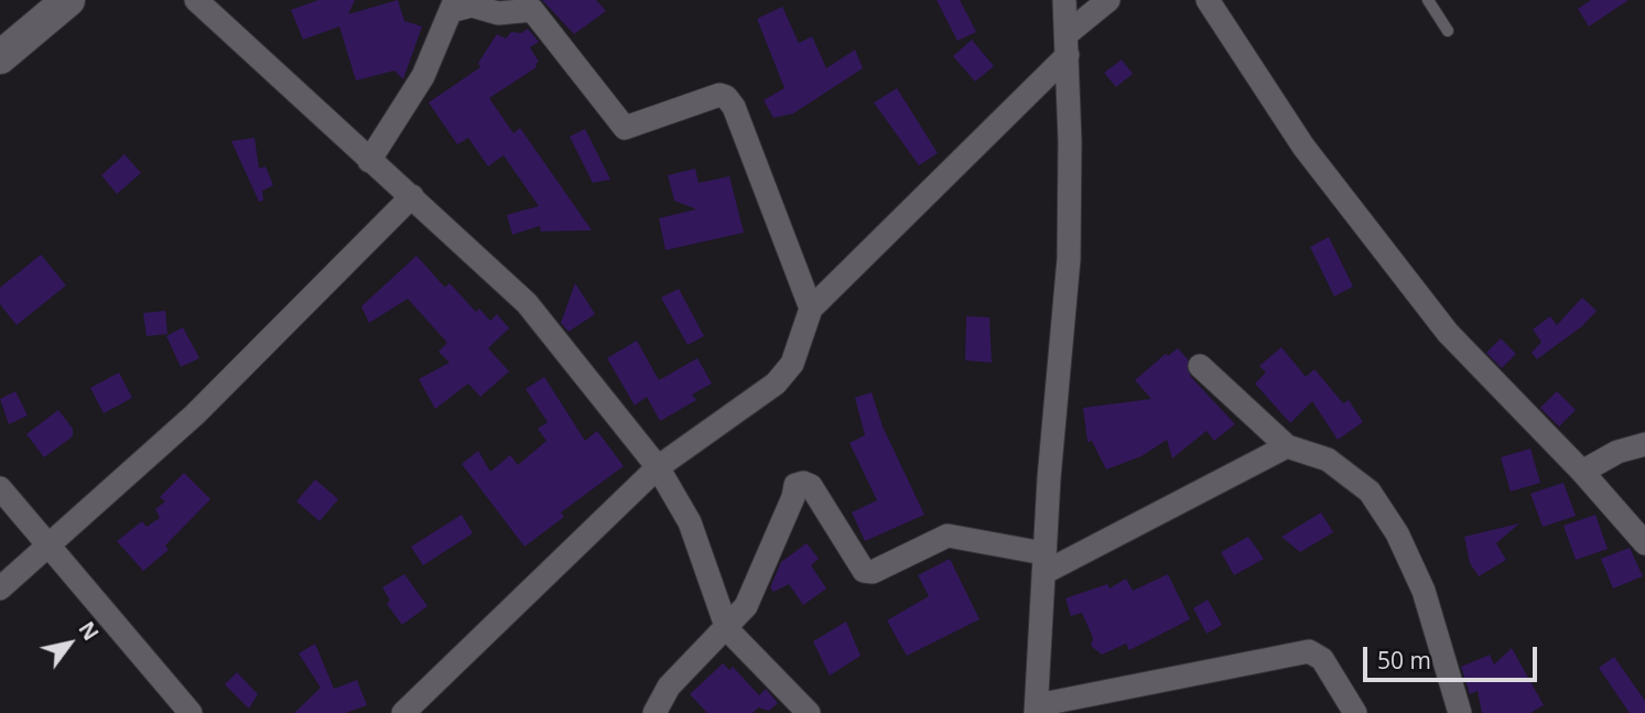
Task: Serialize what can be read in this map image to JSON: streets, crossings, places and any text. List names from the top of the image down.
{
  "scale_bar": "50 m",
  "north": "top right"
}
